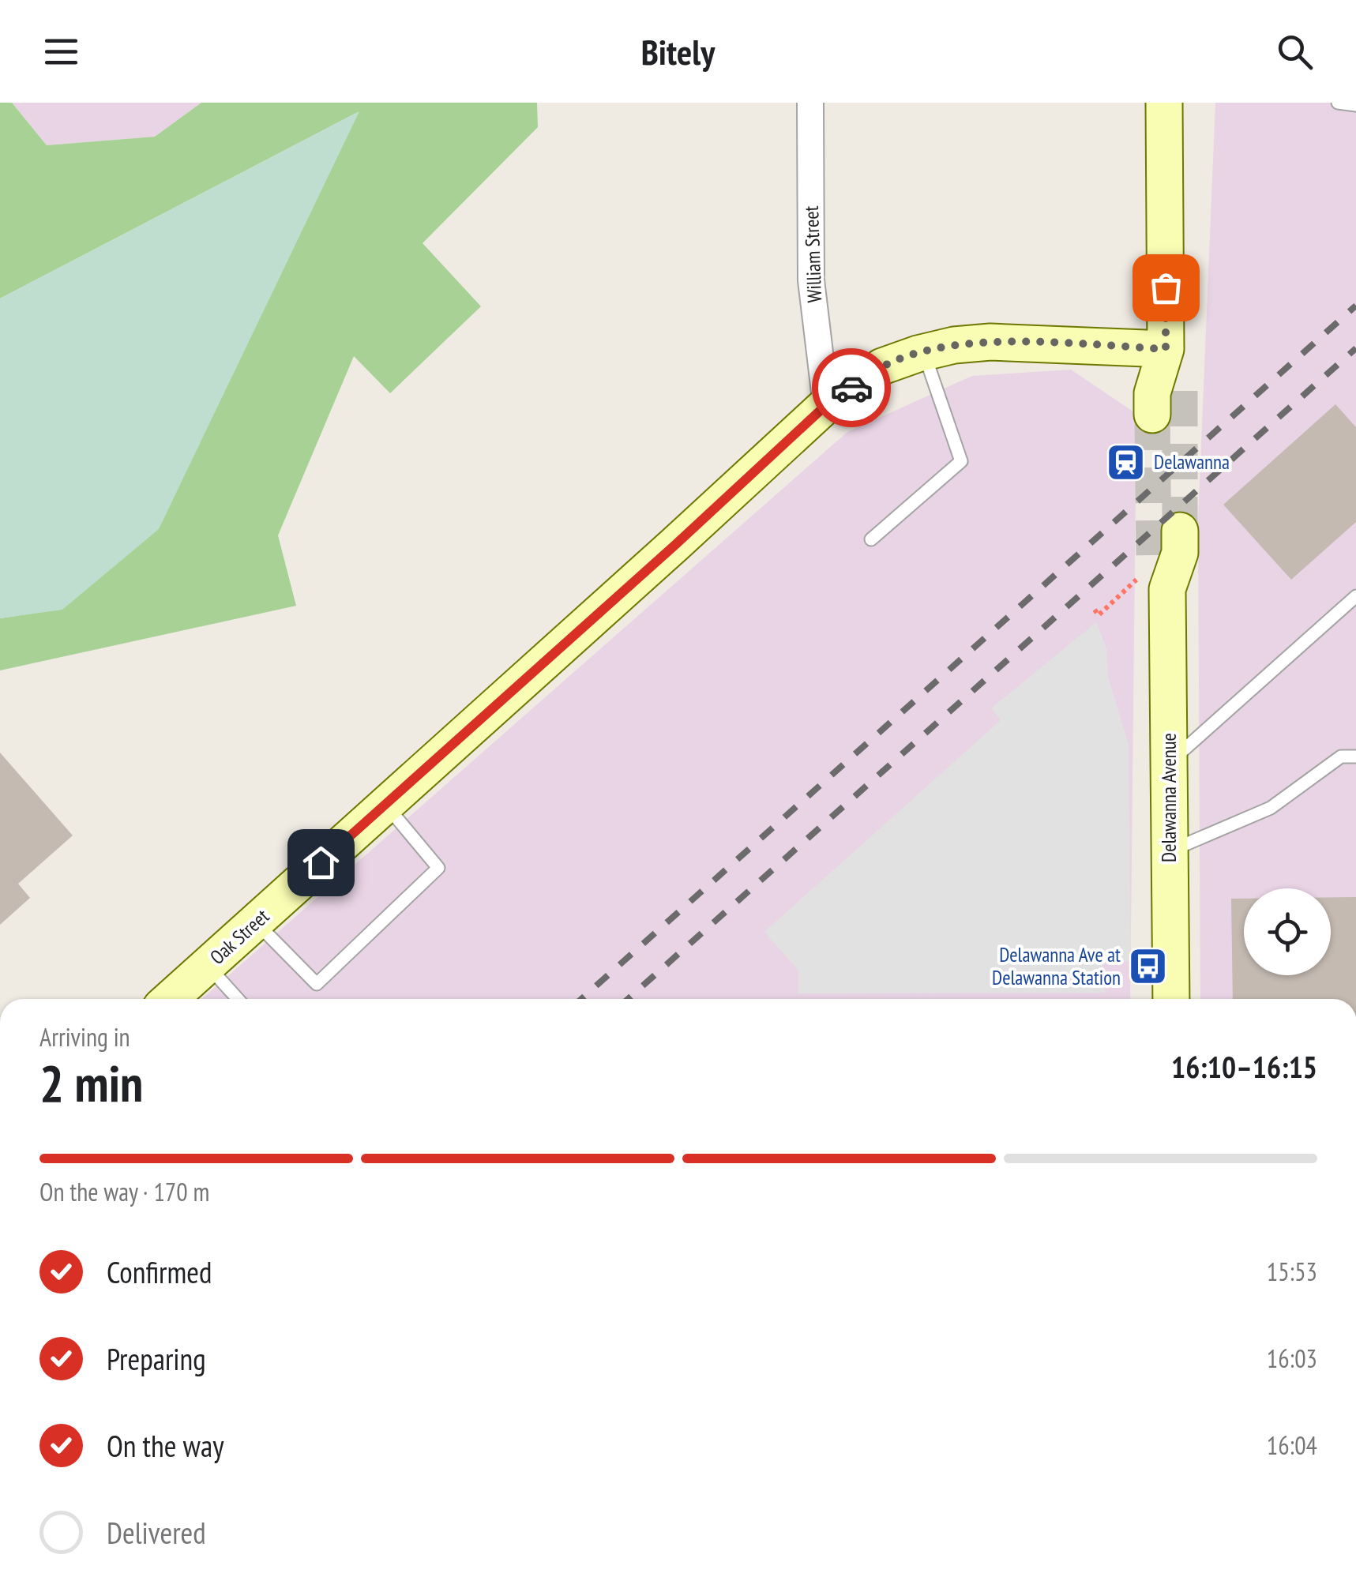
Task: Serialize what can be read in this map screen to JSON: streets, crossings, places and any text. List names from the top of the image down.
{
  "streets": {
    "street": ["William Street", "Delawanna Avenue", "Oak Street"]
  },
  "crossings": [
    ["William Street", "Oak Street"]
  ],
  "places": {
    "station": ["Delawanna"],
    "bus stop": ["Delawanna Ave at Delawanna Station"]
  },
  "page": {
    "header": "Bitely",
    "heading": ["2 min", "Arriving in", "16:10–16:15"],
    "bar": "On the way · 170 m",
    "list": [
      ["Confirmed", "15:53"],
      ["Preparing", "16:03"],
      ["On the way", "16:04"],
      "Delivered"
    ]
  }
}
